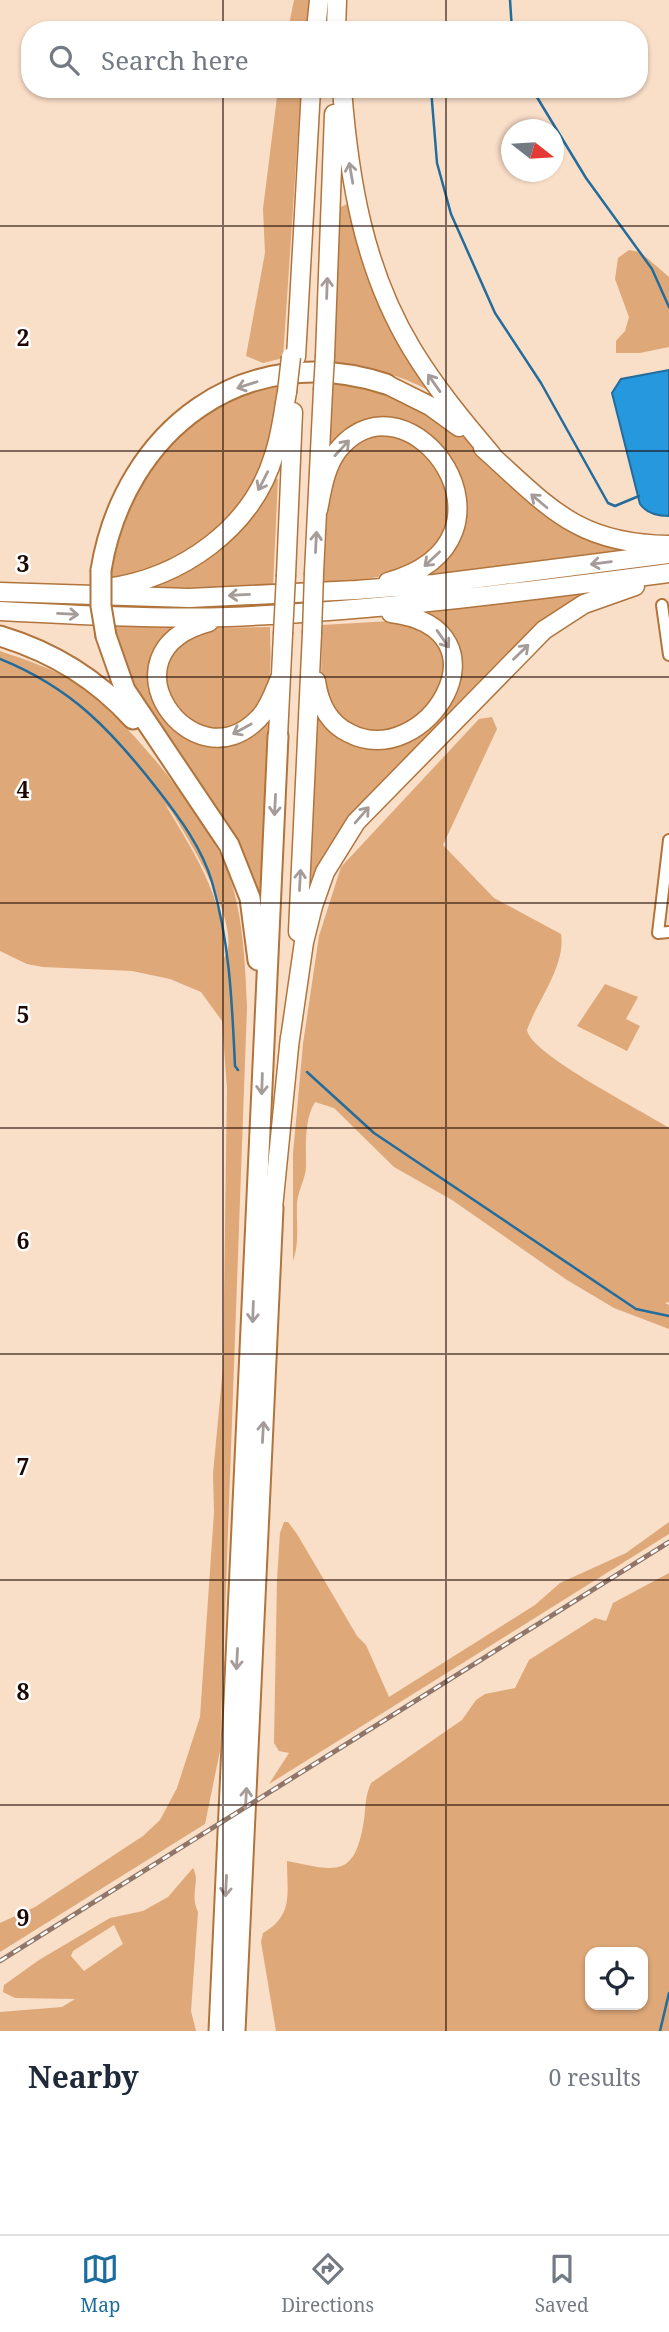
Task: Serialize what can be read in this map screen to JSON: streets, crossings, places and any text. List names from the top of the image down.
{
  "north": "right",
  "page": {
    "search": "Search here",
    "heading": ["Nearby", "0 results"],
    "nav": ["Map", "Directions", "Saved"]
  },
  "grid": {
    "rows": [
      "2",
      "3",
      "4",
      "5",
      "6",
      "7",
      "8",
      "9"
    ]
  }
}
